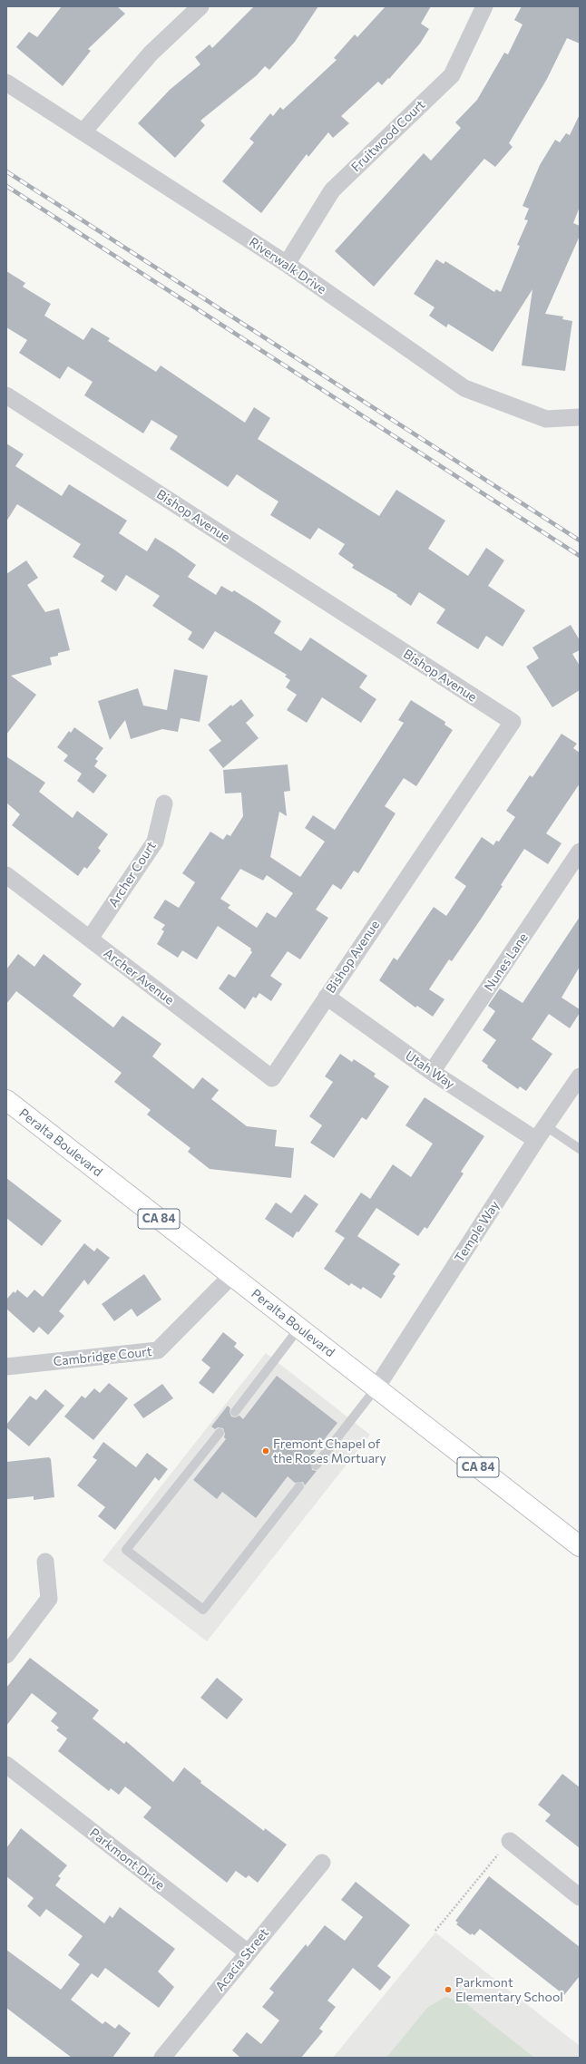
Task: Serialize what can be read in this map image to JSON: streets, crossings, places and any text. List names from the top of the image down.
{
  "streets": {
    "main road": ["Peralta Boulevard", "CA 84"],
    "street": [
      "Fruitwood Court",
      "Riverwalk Drive",
      "Bishop Avenue",
      "Archer Court",
      "Nunes Lane",
      "Archer Avenue",
      "Utah Way",
      "Temple Way",
      "Cambridge Court",
      "Parkmont Drive",
      "Acacia Street"
    ]
  },
  "crossings": [
    ["Fruitwood Court", "Riverwalk Drive"],
    ["Bishop Avenue", "Archer Avenue"],
    ["Bishop Avenue", "Utah Way"],
    ["Archer Court", "Archer Avenue"],
    ["Nunes Lane", "Utah Way"],
    ["Utah Way", "Temple Way"],
    ["Peralta Boulevard", "Temple Way"],
    ["Peralta Boulevard", "Cambridge Court"],
    ["Parkmont Drive", "Acacia Street"]
  ],
  "places": ["Fremont Chapel of the Roses Mortuary", "Parkmont Elementary School"]
}
